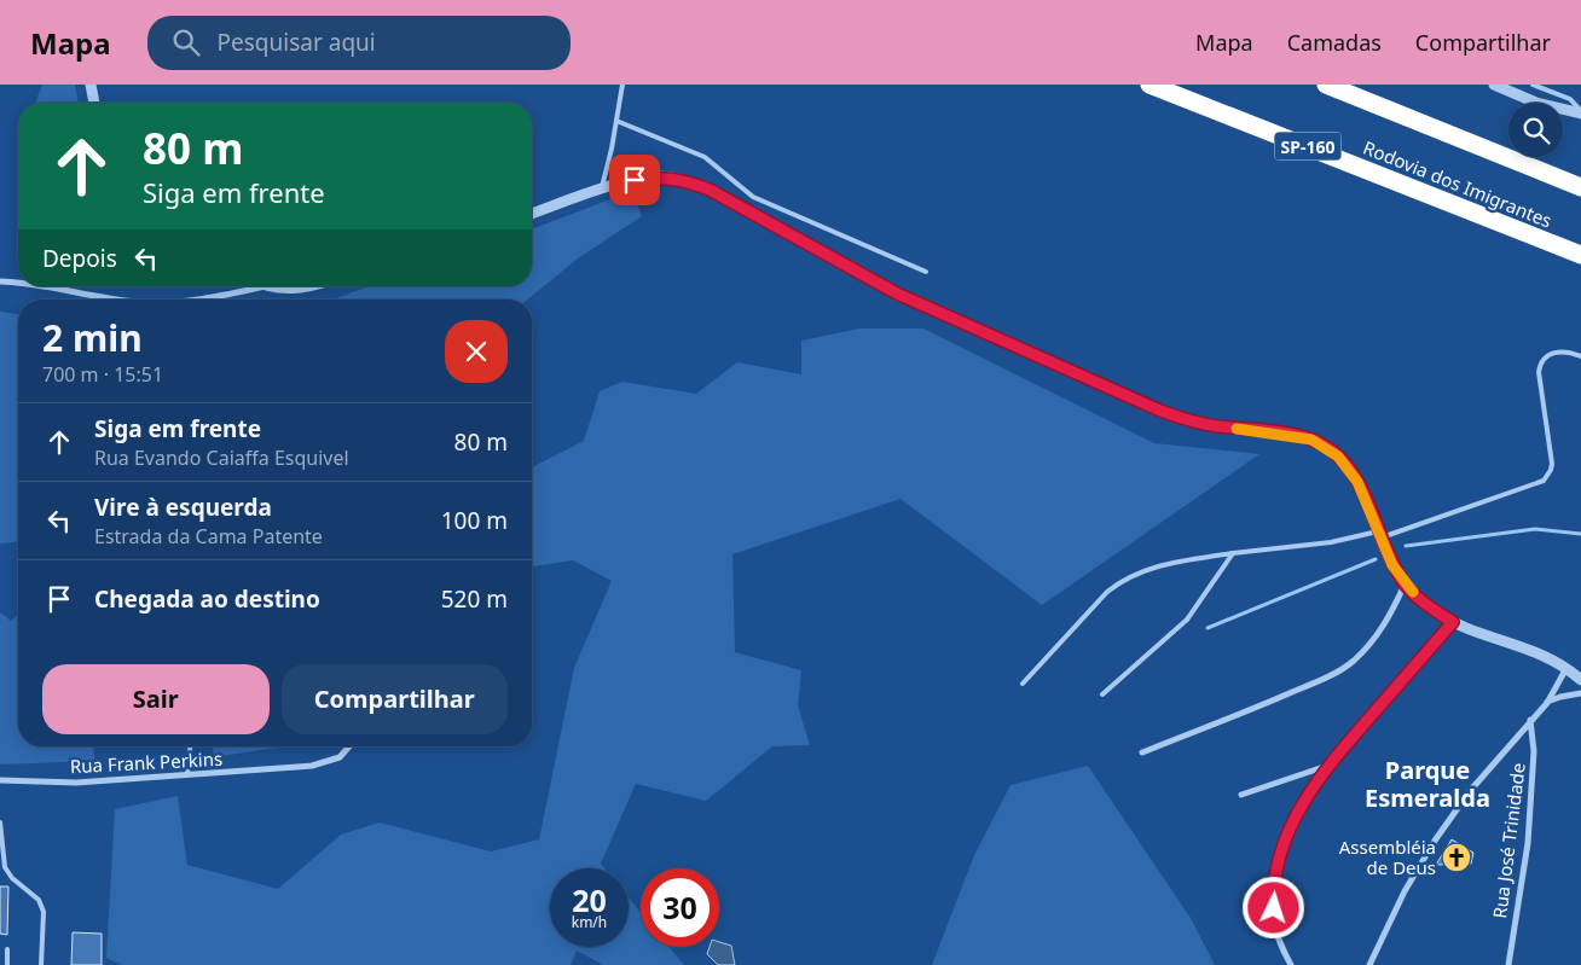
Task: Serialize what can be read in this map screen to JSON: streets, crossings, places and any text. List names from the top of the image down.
{
  "streets": {
    "highway": ["SP-160", "Rodovia dos Imigrantes"],
    "street": ["Rua Frank Perkins", "Rua José Trinidade"]
  },
  "districts": ["Parque Esmeralda"],
  "places": {
    "church": ["Assembléia de Deus"]
  },
  "page": {
    "header": "Mapa",
    "search": "Pesquisar aqui",
    "nav": ["Mapa", "Camadas", "Compartilhar"],
    "turn": ["80 m", "Siga em frente"],
    "then": "Depois",
    "heading": ["2 min", "700 m · 15:51"],
    "list": [
      {
        "name": "Siga em frente",
        "note": "Rua Evando Caiaffa Esquivel",
        "value": "80 m"
      },
      {
        "name": "Vire à esquerda",
        "note": "Estrada da Cama Patente",
        "value": "100 m"
      },
      {
        "name": "Chegada ao destino",
        "value": "520 m"
      }
    ],
    "buttons": ["Sair", "Compartilhar"],
    "speed": "20 km/h",
    "limit": "30"
  }
}
